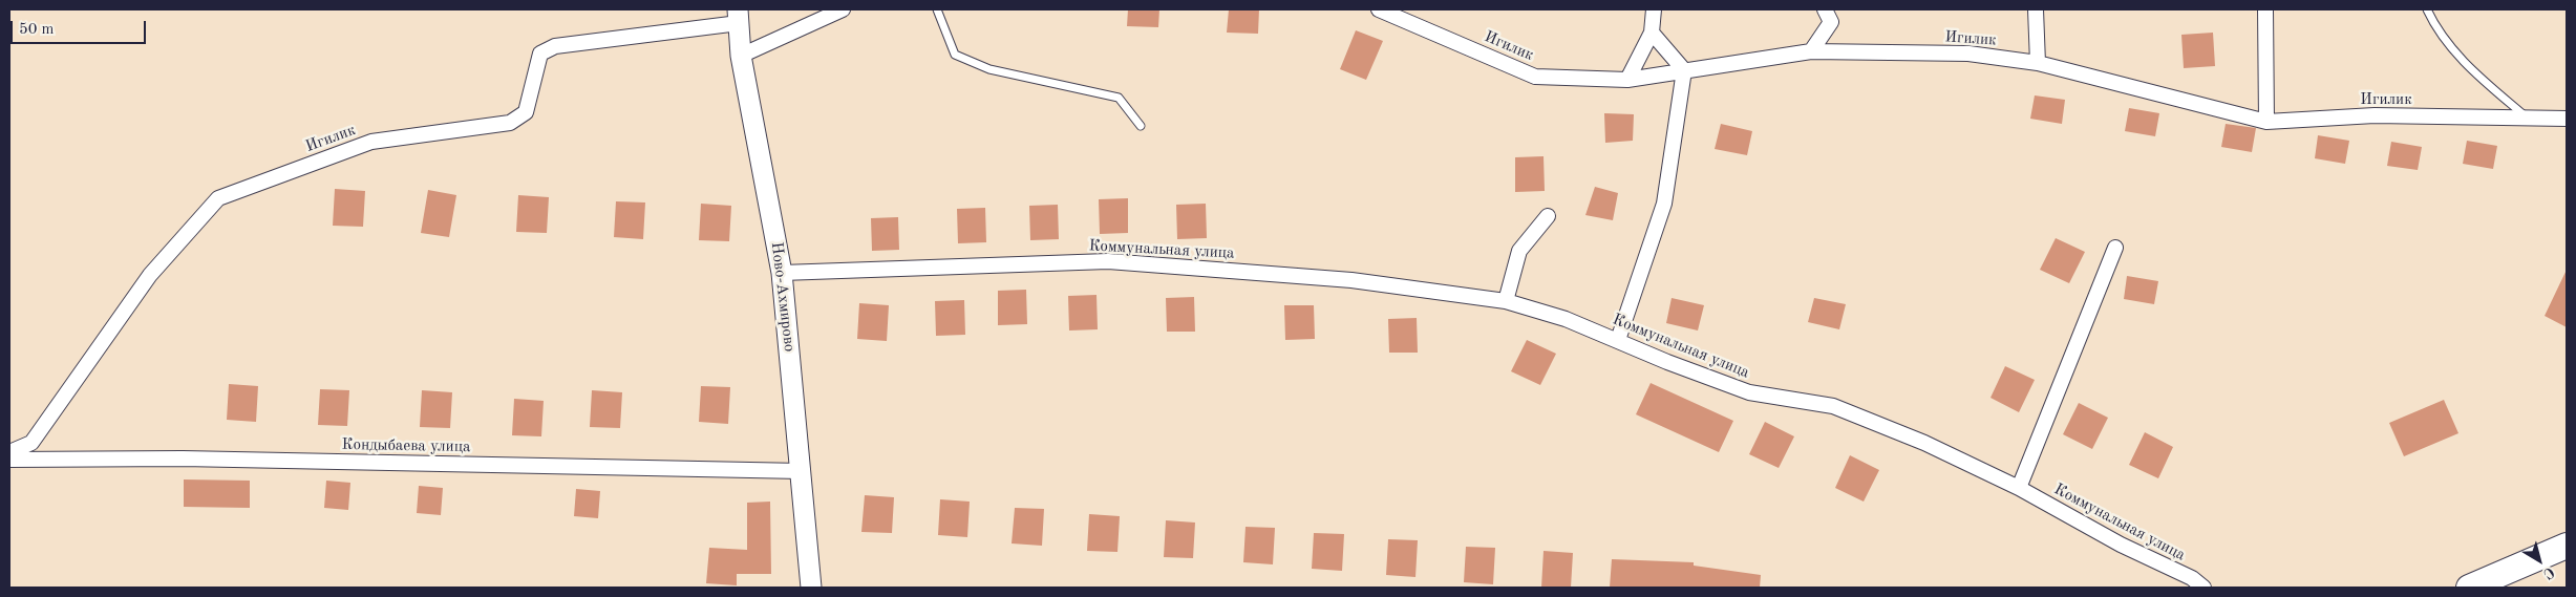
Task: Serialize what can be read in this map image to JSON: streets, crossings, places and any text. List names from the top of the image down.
{
  "streets": {
    "street": [
      "Игилик",
      "Коммунальная улица",
      "Ново-Ахмирово",
      "Кондыбаева улица"
    ]
  },
  "crossings": [
    ["Игилик", "Ново-Ахмирово"],
    ["Коммунальная улица", "Ново-Ахмирово"],
    ["Ново-Ахмирово", "Кондыбаева улица"]
  ],
  "scale_bar": "50 m",
  "north": "bottom right"
}
